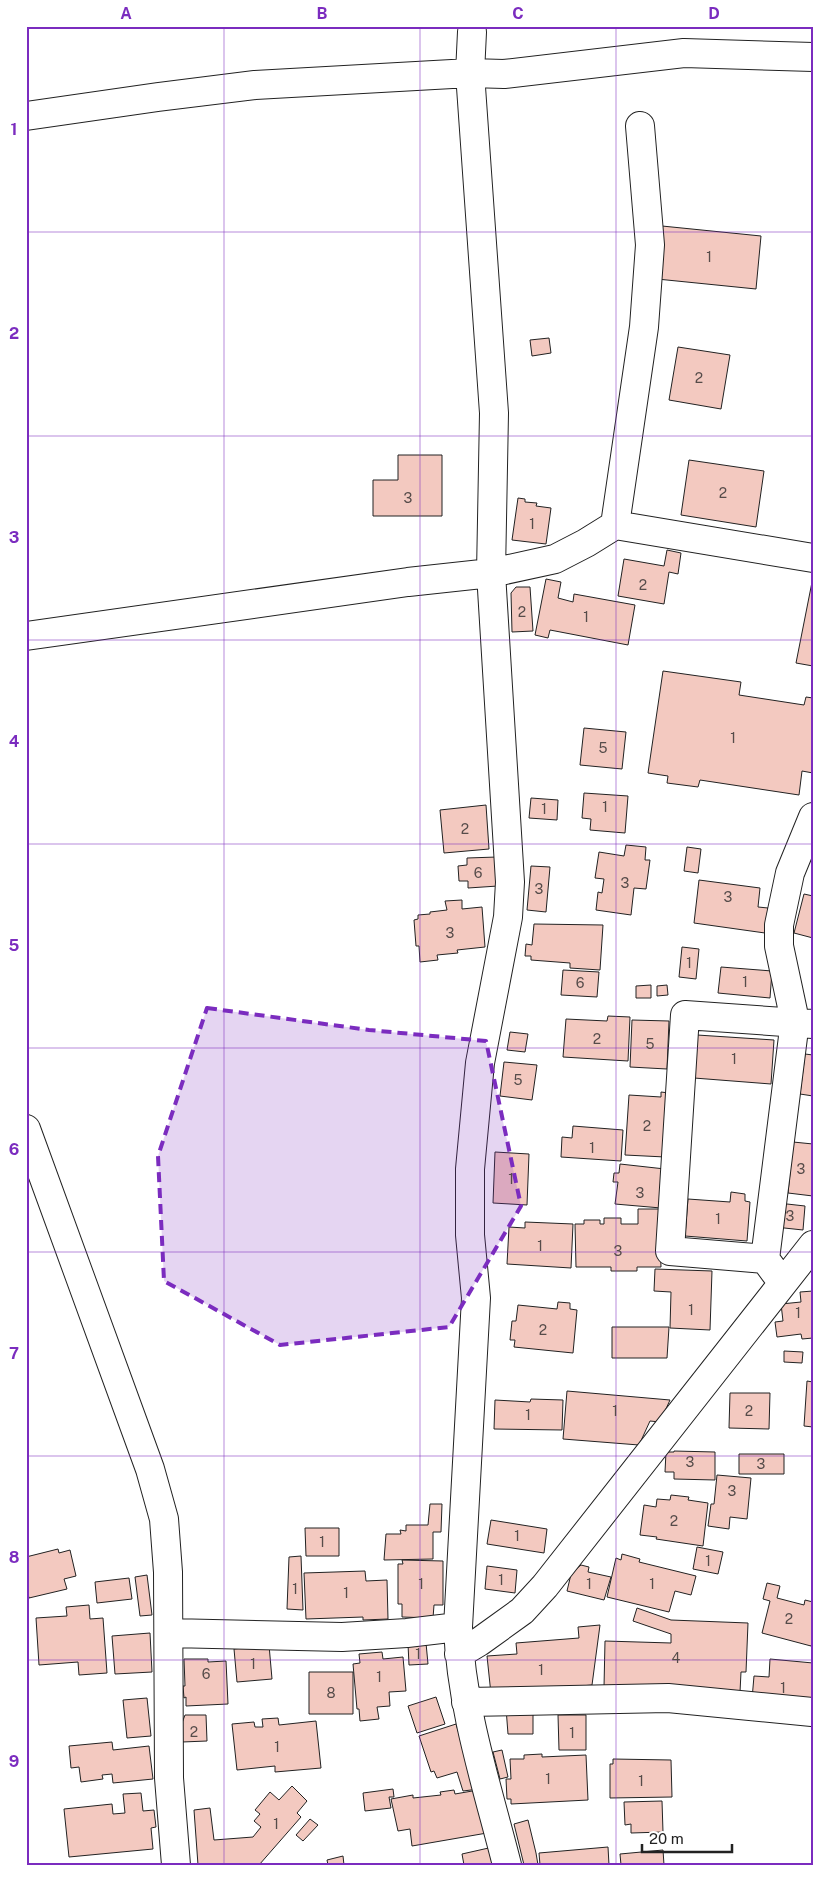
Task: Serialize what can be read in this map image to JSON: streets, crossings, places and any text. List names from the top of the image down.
{
  "house_numbers": [
    "1",
    "2",
    "2",
    "3",
    "1",
    "2",
    "2",
    "1",
    "1",
    "5",
    "1",
    "1",
    "2",
    "6",
    "3",
    "3",
    "3",
    "3",
    "1",
    "1",
    "6",
    "2",
    "5",
    "1",
    "5",
    "2",
    "1",
    "3",
    "1",
    "3",
    "3",
    "1",
    "1",
    "3",
    "1",
    "1",
    "2",
    "1",
    "2",
    "1",
    "3",
    "3",
    "3",
    "2",
    "1",
    "1",
    "1",
    "1",
    "1",
    "1",
    "1",
    "1",
    "1",
    "2",
    "1",
    "4",
    "1",
    "1",
    "6",
    "1",
    "1",
    "8",
    "2",
    "1",
    "1",
    "1",
    "1",
    "1"
  ],
  "scale_bar": "20 m",
  "grid": {
    "columns": [
      "A",
      "B",
      "C",
      "D"
    ],
    "rows": [
      "1",
      "2",
      "3",
      "4",
      "5",
      "6",
      "7",
      "8",
      "9"
    ]
  }
}
